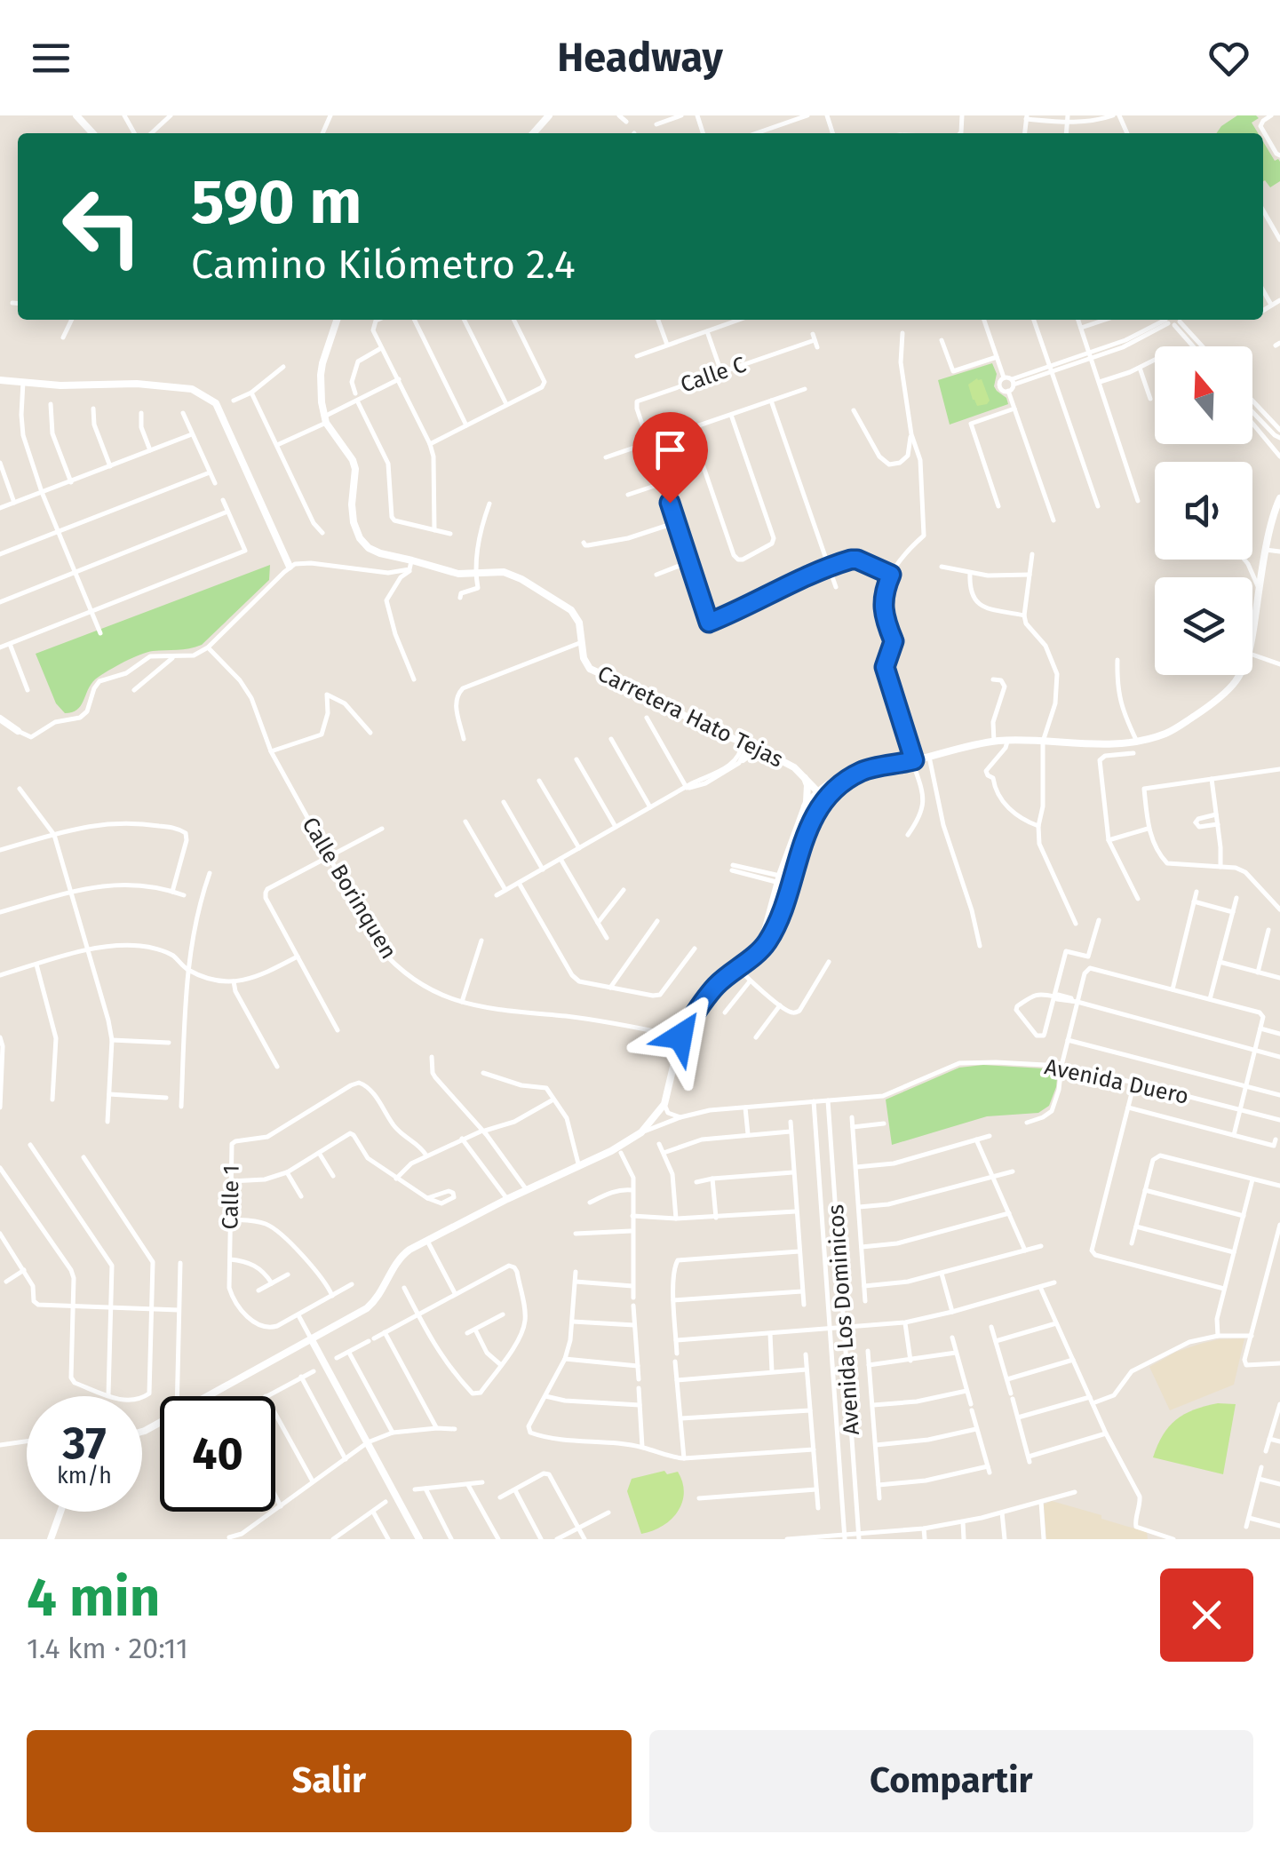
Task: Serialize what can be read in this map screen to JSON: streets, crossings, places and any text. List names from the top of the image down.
{
  "streets": {
    "street": [
      "Calle C",
      "Carretera Hato Tejas",
      "Calle Borinquen",
      "Avenida Duero",
      "Calle 1",
      "Avenida Los Dominicos"
    ]
  },
  "crossings": [
    ["Avenida Duero", "Avenida Los Dominicos"]
  ],
  "north": "top",
  "page": {
    "header": "Headway",
    "turn": ["590 m", "Camino Kilómetro 2.4"],
    "speed": "37 km/h",
    "limit": "40",
    "heading": ["4 min", "1.4 km · 20:11"],
    "buttons": ["Salir", "Compartir"]
  }
}
